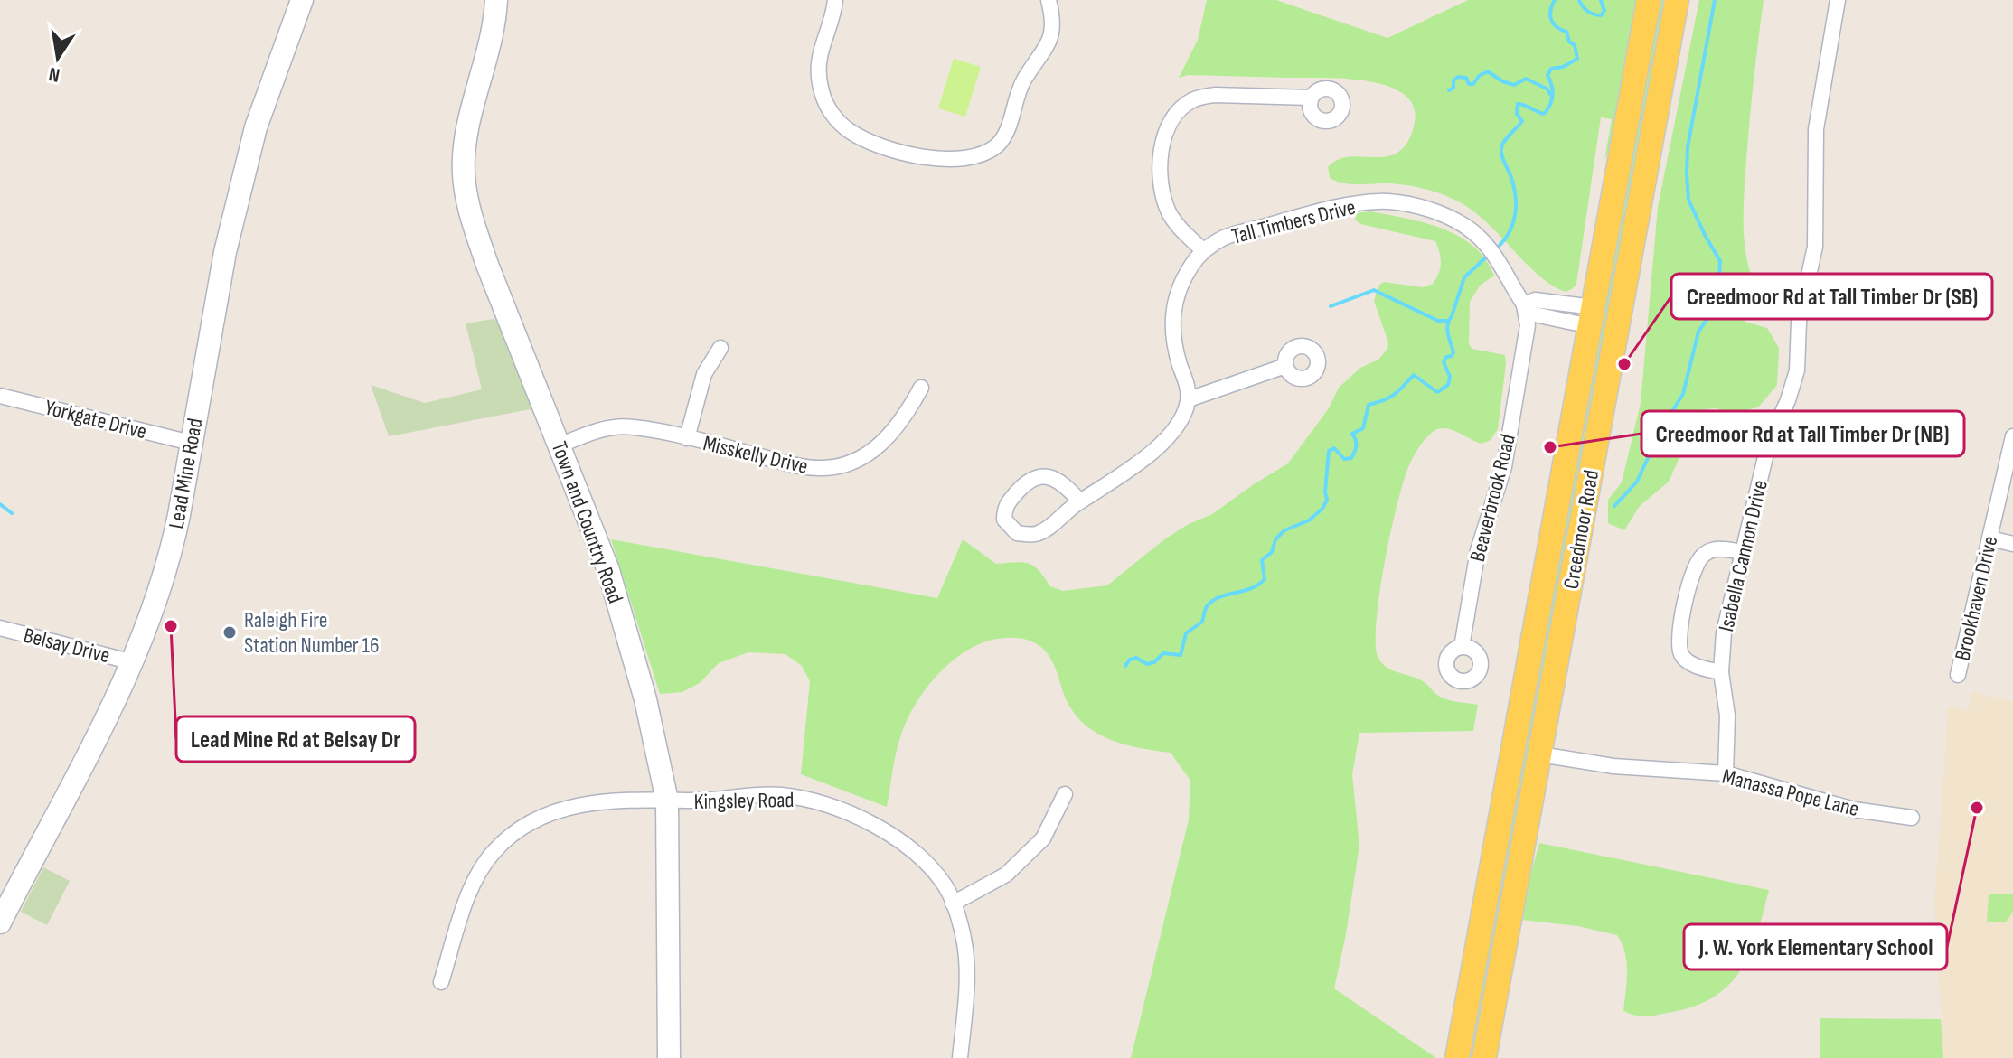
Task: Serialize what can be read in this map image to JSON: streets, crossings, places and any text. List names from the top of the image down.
{
  "streets": {
    "main road": ["Creedmoor Road"],
    "street": [
      "Tall Timbers Drive",
      "Yorkgate Drive",
      "Misskelly Drive",
      "Lead Mine Road",
      "Beaverbrook Road",
      "Town and Country Road",
      "Isabella Cannon Drive",
      "Brookhaven Drive",
      "Belsay Drive",
      "Manassa Pope Lane",
      "Kingsley Road"
    ]
  },
  "crossings": [
    ["Tall Timbers Drive", "Beaverbrook Road"],
    ["Yorkgate Drive", "Lead Mine Road"],
    ["Misskelly Drive", "Town and Country Road"],
    ["Lead Mine Road", "Belsay Drive"],
    ["Town and Country Road", "Kingsley Road"],
    ["Creedmoor Road", "Manassa Pope Lane"],
    ["Isabella Cannon Drive", "Manassa Pope Lane"]
  ],
  "places": [
    "Creedmoor Rd at Tall Timber Dr (SB)",
    "Creedmoor Rd at Tall Timber Dr (NB)",
    "Lead Mine Rd at Belsay Dr",
    "Raleigh Fire Station Number 16",
    "J. W. York Elementary School"
  ],
  "north": "bottom"
}
